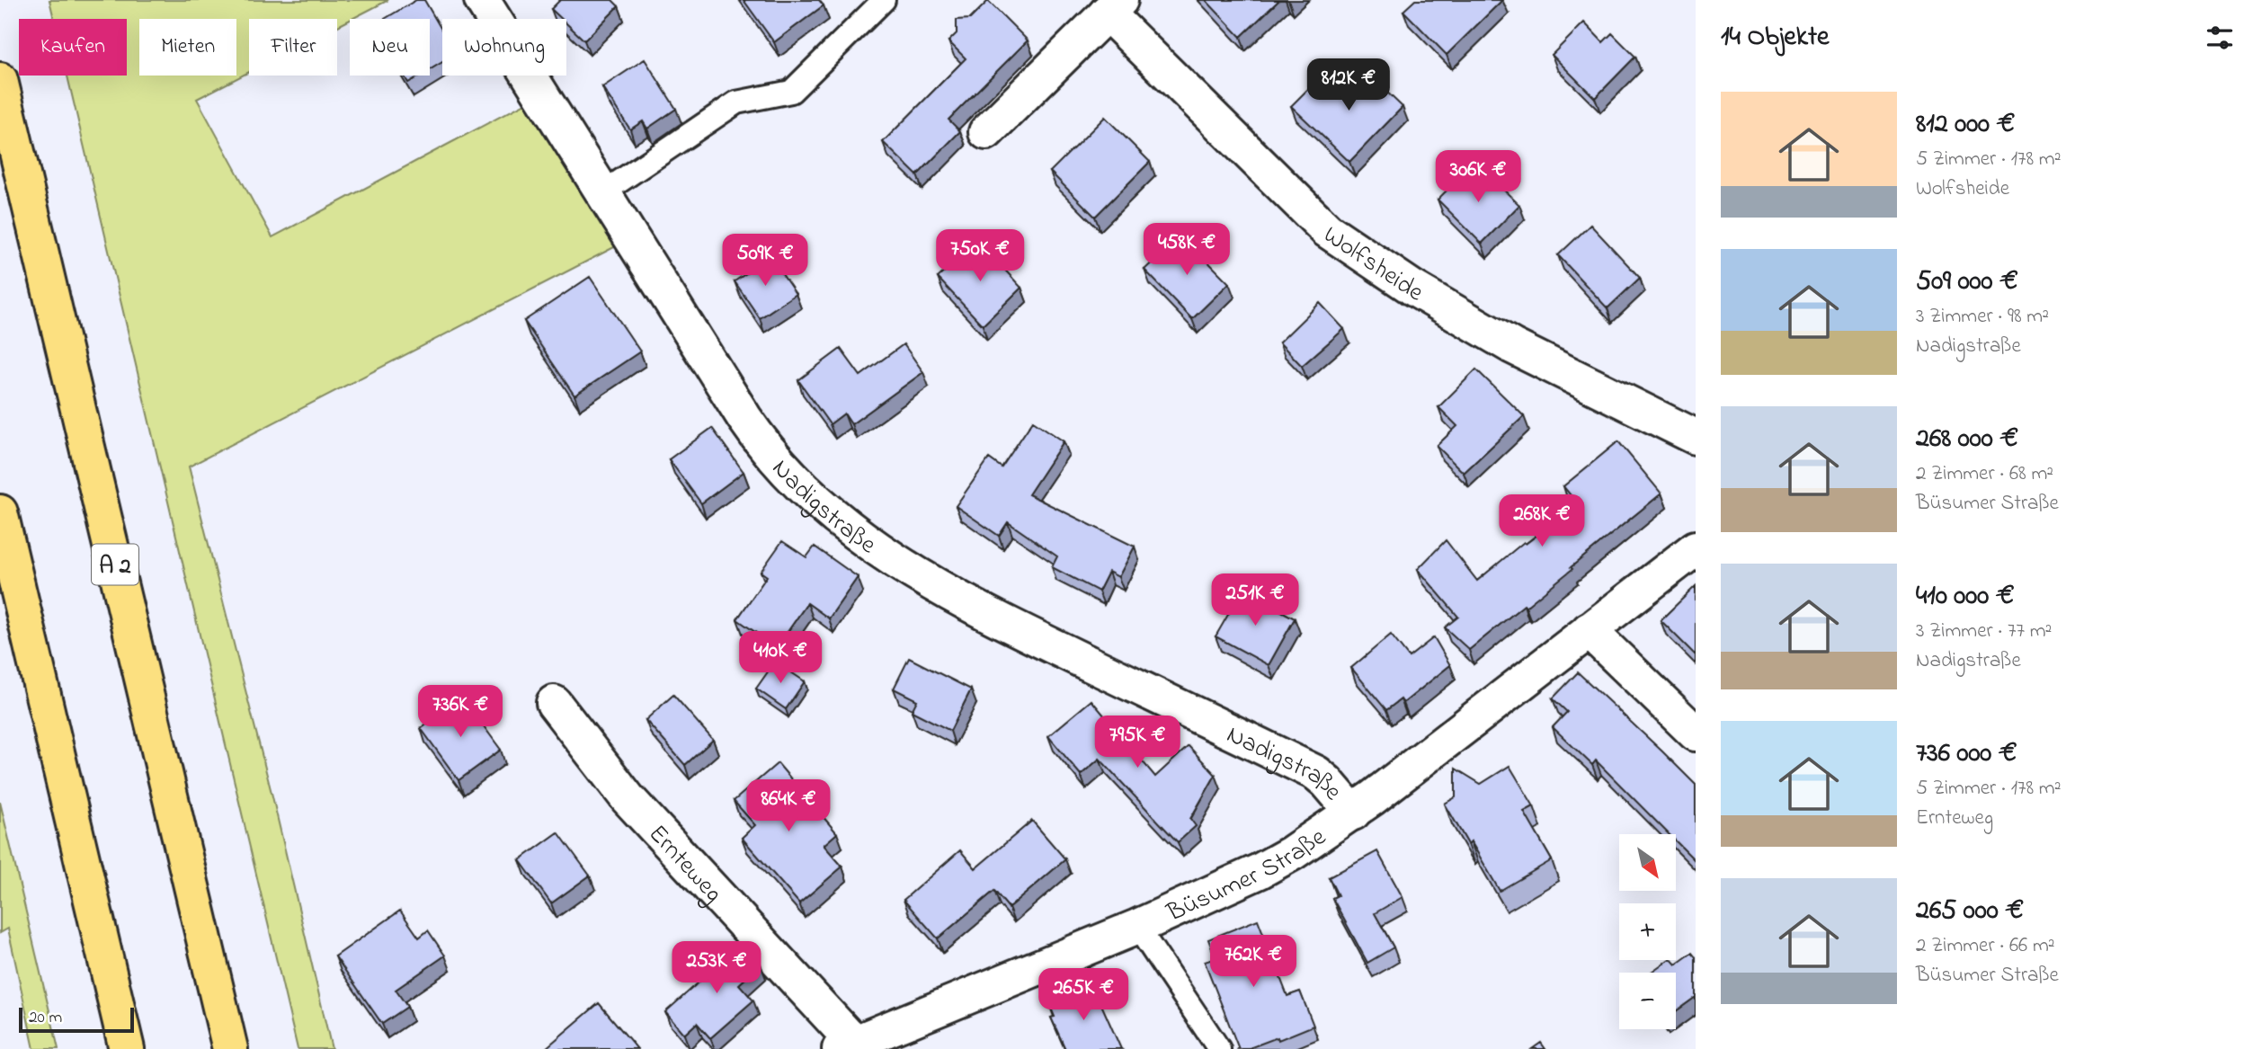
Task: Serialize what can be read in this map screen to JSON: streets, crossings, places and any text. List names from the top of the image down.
{
  "streets": {
    "highway": ["A 2"],
    "street": [
      "Wolfsheide",
      "Nadigstraße",
      "Ernteweg",
      "Büsumer Straße"
    ]
  },
  "crossings": [
    ["Nadigstraße", "Büsumer Straße"],
    ["Ernteweg", "Büsumer Straße"]
  ],
  "scale_bar": "20 m",
  "north": "bottom right",
  "page": {
    "heading": "14 Objekte",
    "chip": [
      "Kaufen",
      "Mieten",
      "Filter",
      "Neu",
      "Wohnung"
    ],
    "price": [
      "812K €",
      "306K €",
      "458K €",
      "750K €",
      "509K €",
      "268K €",
      "251K €",
      "410K €",
      "736K €",
      "795K €",
      "864K €",
      "762K €",
      "253K €",
      "265K €"
    ],
    "list": [
      {
        "name": "812 000 €",
        "note": "5 Zimmer · 178 m² · Wolfsheide"
      },
      {
        "name": "509 000 €",
        "note": "3 Zimmer · 98 m² · Nadigstraße"
      },
      {
        "name": "268 000 €",
        "note": "2 Zimmer · 68 m² · Büsumer Straße"
      },
      {
        "name": "410 000 €",
        "note": "3 Zimmer · 77 m² · Nadigstraße"
      },
      {
        "name": "736 000 €",
        "note": "5 Zimmer · 178 m² · Ernteweg"
      },
      {
        "name": "265 000 €",
        "note": "2 Zimmer · 66 m² · Büsumer Straße"
      }
    ],
    "map_buttons": ["+", "−"],
    "scale": "20 m"
  }
}
